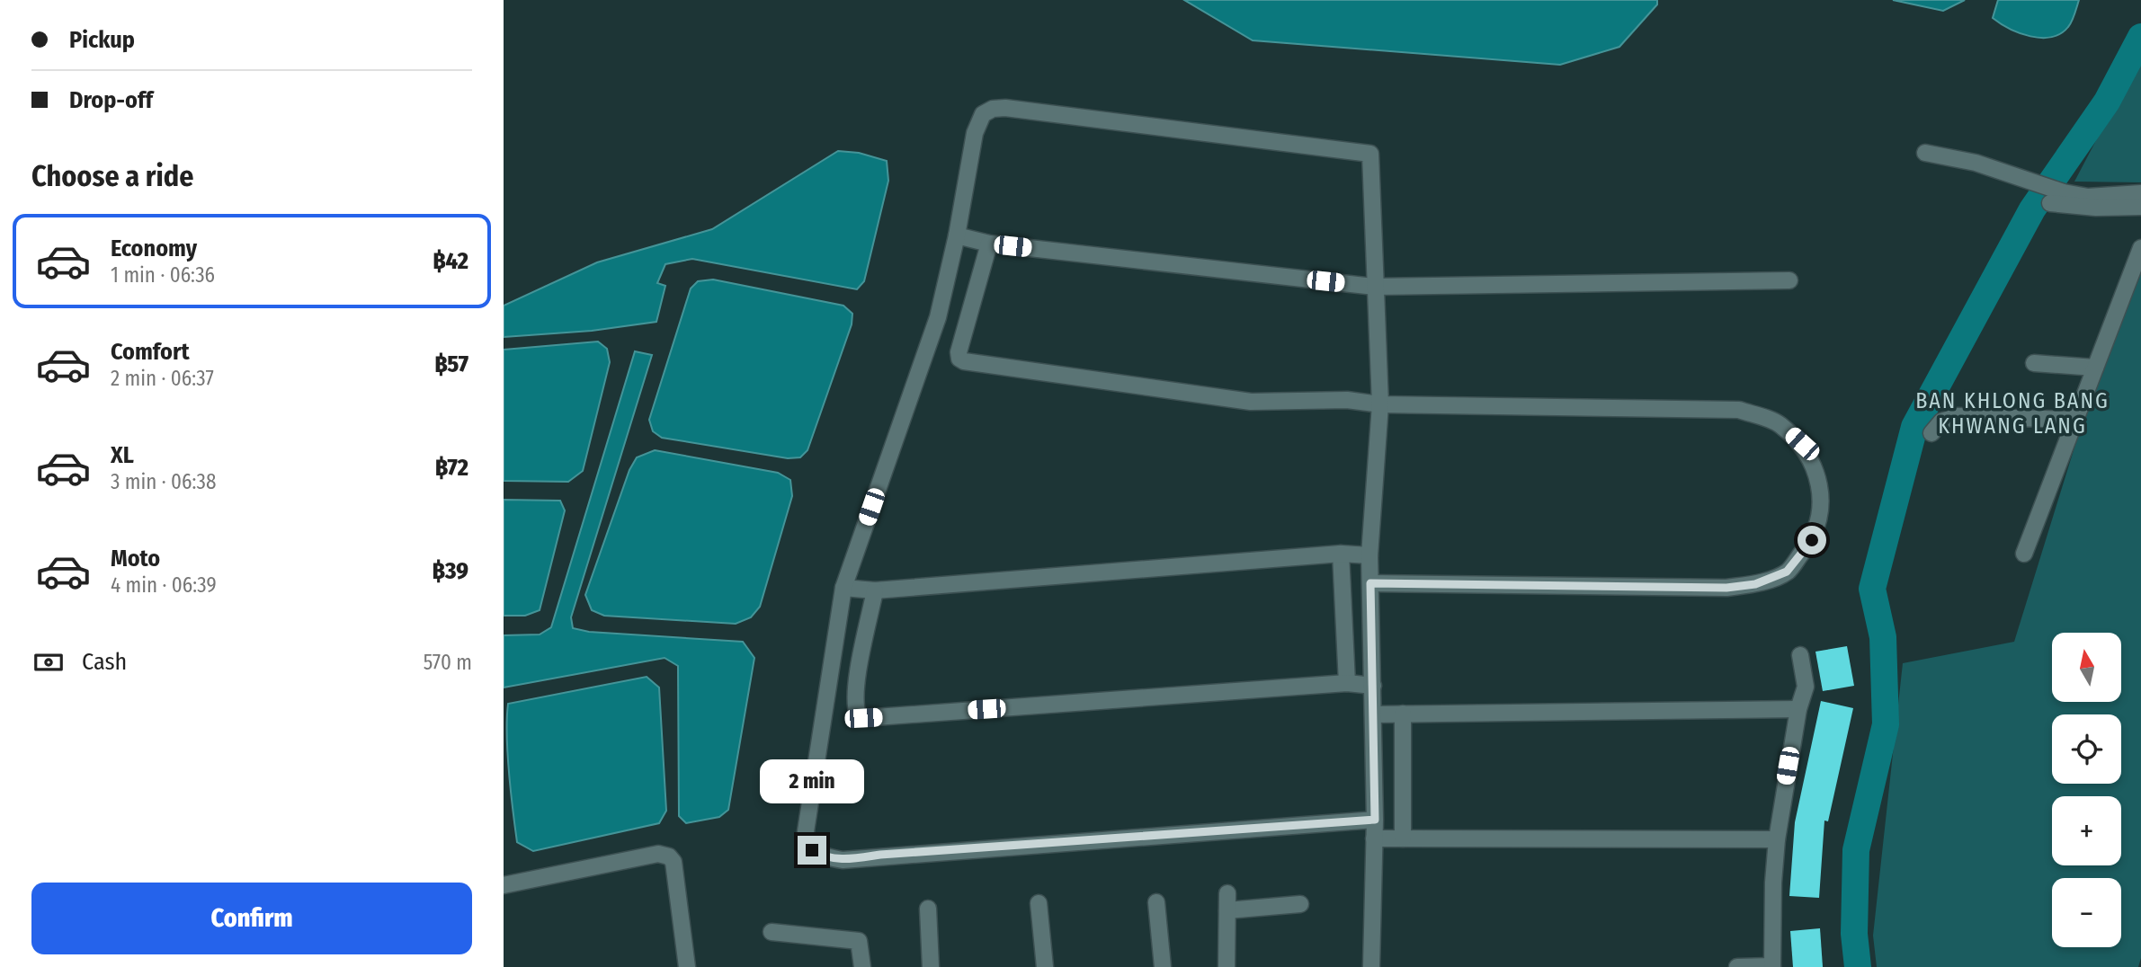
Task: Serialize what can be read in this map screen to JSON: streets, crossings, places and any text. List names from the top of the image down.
{
  "districts": ["BAN KHLONG BANG KHWANG LANG"],
  "north": "top",
  "page": {
    "banner": ["Pickup", "Drop-off"],
    "heading": "Choose a ride",
    "list": [
      {
        "name": "Economy",
        "note": "1 min · 06:36",
        "value": "฿42"
      },
      {
        "name": "Comfort",
        "note": "2 min · 06:37",
        "value": "฿57"
      },
      {
        "name": "XL",
        "note": "3 min · 06:38",
        "value": "฿72"
      },
      {
        "name": "Moto",
        "note": "4 min · 06:39",
        "value": "฿39"
      }
    ],
    "pay": ["Cash", "570 m"],
    "map_buttons": ["+", "−"],
    "bubble": "2 min",
    "buttons": "Confirm"
  }
}
